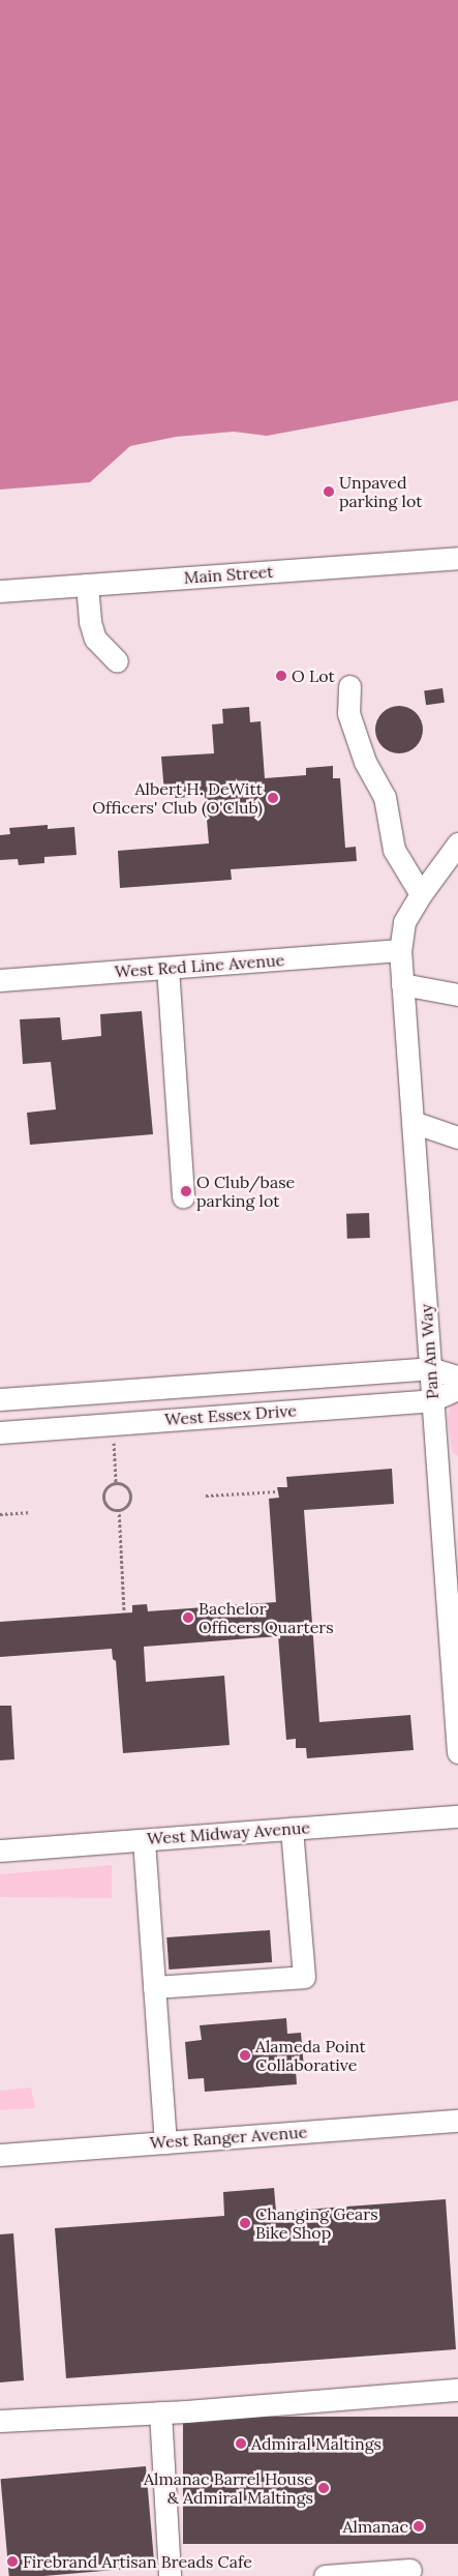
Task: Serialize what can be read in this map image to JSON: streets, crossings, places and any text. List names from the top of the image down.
{
  "streets": {
    "street": [
      "Main Street",
      "West Red Line Avenue",
      "Pan Am Way",
      "West Essex Drive",
      "West Midway Avenue",
      "West Ranger Avenue"
    ]
  },
  "crossings": [
    ["West Red Line Avenue", "Pan Am Way"],
    ["Pan Am Way", "West Essex Drive"]
  ],
  "places": [
    "Unpaved parking lot",
    "O Lot",
    "Albert H. DeWitt Officers' Club (O'Club)",
    "O Club/base parking lot",
    "Bachelor Officers Quarters",
    "Alameda Point Collaborative",
    "Changing Gears Bike Shop",
    "Admiral Maltings",
    "Almanac Barrel House & Admiral Maltings",
    "Almanac",
    "Firebrand Artisan Breads Cafe"
  ]
}
